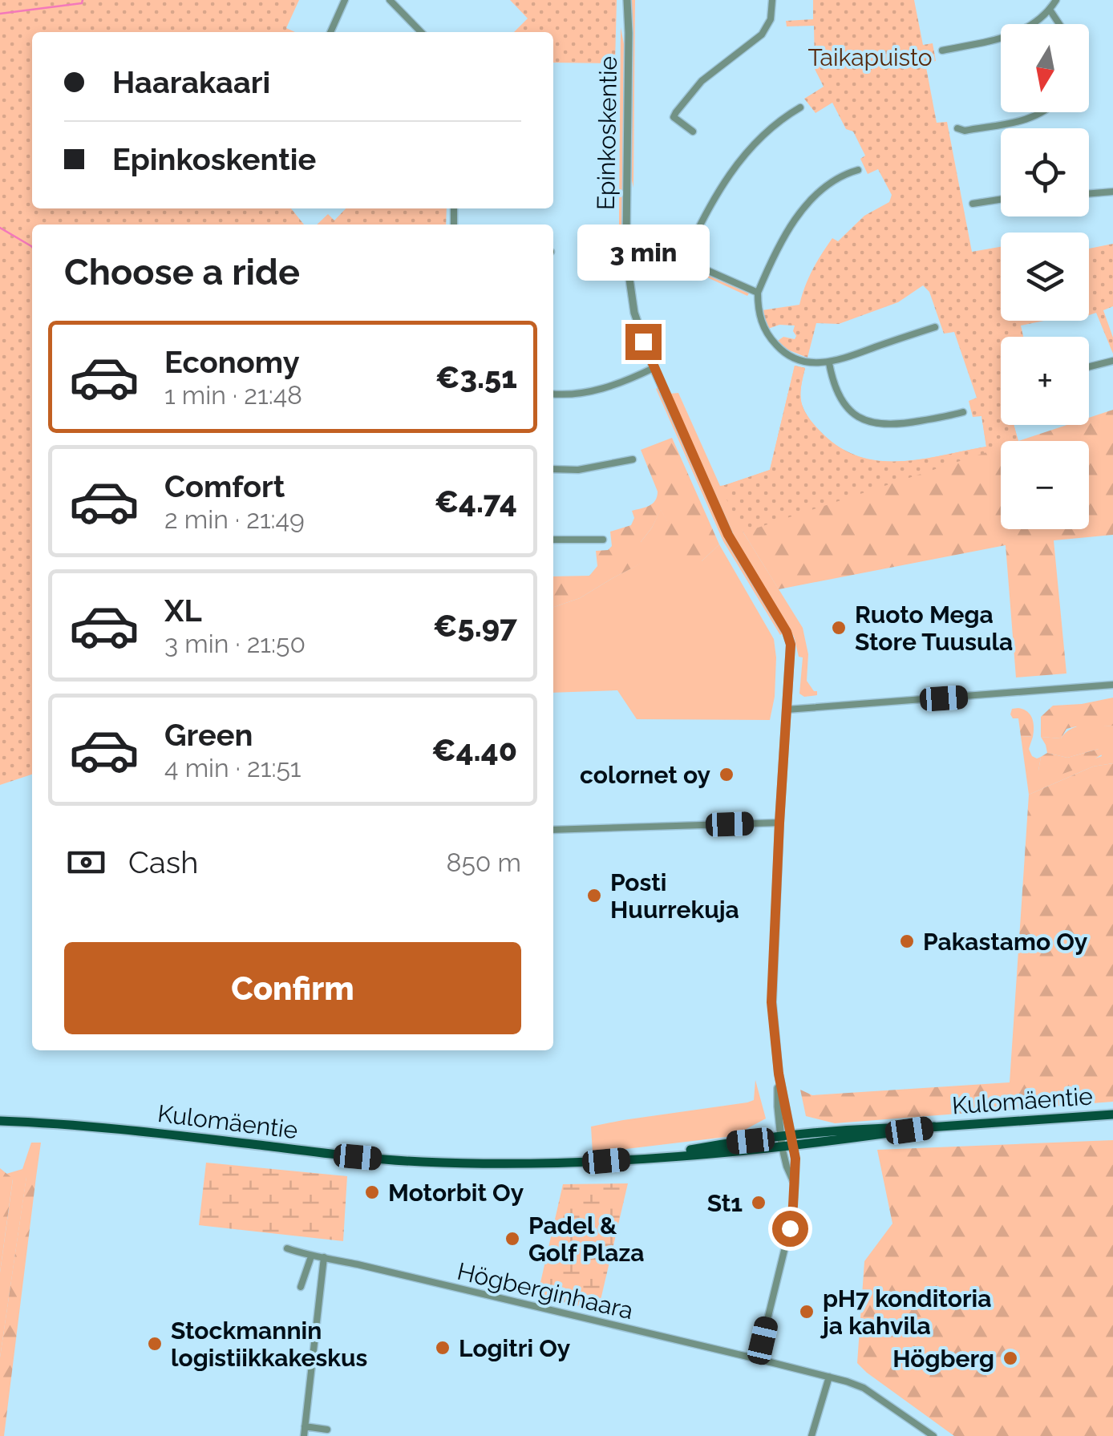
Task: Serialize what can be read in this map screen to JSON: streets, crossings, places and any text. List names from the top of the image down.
{
  "streets": {
    "main road": ["Kulomäentie"],
    "street": ["Epinkoskentie", "Högberginhaara"]
  },
  "crossings": [
    ["Epinkoskentie", "Kulomäentie"]
  ],
  "parks": ["Taikapuisto"],
  "places": [
    "Ruoto Mega Store Tuusula",
    "colornet oy",
    "Posti Huurrekuja",
    "Pakastamo Oy",
    "Motorbit Oy",
    "St1",
    "Padel & Golf Plaza",
    "pH7 konditoria ja kahvila",
    "Stockmannin logistiikkakeskus",
    "Logitri Oy",
    "Högberg"
  ],
  "north": "bottom",
  "page": {
    "map_buttons": ["+", "−"],
    "banner": ["Haarakaari", "Epinkoskentie"],
    "bubble": "3 min",
    "heading": "Choose a ride",
    "list": [
      {
        "name": "Economy",
        "note": "1 min · 21:48",
        "value": "€3.51"
      },
      {
        "name": "Comfort",
        "note": "2 min · 21:49",
        "value": "€4.74"
      },
      {
        "name": "XL",
        "note": "3 min · 21:50",
        "value": "€5.97"
      },
      {
        "name": "Green",
        "note": "4 min · 21:51",
        "value": "€4.40"
      }
    ],
    "pay": ["Cash", "850 m"],
    "buttons": "Confirm"
  }
}
